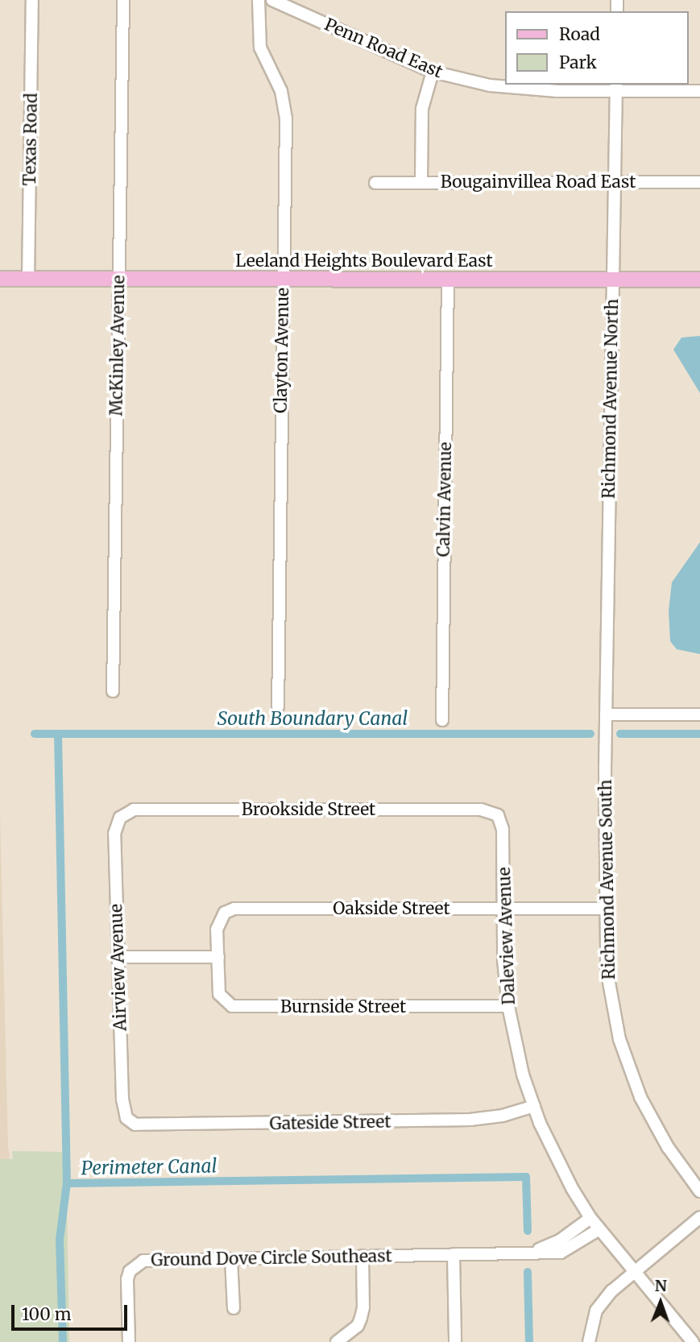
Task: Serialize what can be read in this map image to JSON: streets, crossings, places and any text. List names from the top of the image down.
{
  "streets": {
    "main road": ["Leeland Heights Boulevard East"],
    "street": [
      "Penn Road East",
      "Texas Road",
      "Bougainvillea Road East",
      "McKinley Avenue",
      "Clayton Avenue",
      "Richmond Avenue North",
      "Calvin Avenue",
      "Brookside Street",
      "Richmond Avenue South",
      "Oakside Street",
      "Daleview Avenue",
      "Airview Avenue",
      "Burnside Street",
      "Gateside Street",
      "Ground Dove Circle Southeast"
    ]
  },
  "crossings": [
    ["Penn Road East", "Richmond Avenue North"],
    ["Texas Road", "Leeland Heights Boulevard East"],
    ["Bougainvillea Road East", "Richmond Avenue North"],
    ["Leeland Heights Boulevard East", "McKinley Avenue"],
    ["Leeland Heights Boulevard East", "Clayton Avenue"],
    ["Leeland Heights Boulevard East", "Richmond Avenue North"],
    ["Leeland Heights Boulevard East", "Calvin Avenue"],
    ["Richmond Avenue North", "Richmond Avenue South"],
    ["Brookside Street", "Daleview Avenue"],
    ["Brookside Street", "Airview Avenue"],
    ["Richmond Avenue South", "Oakside Street"],
    ["Oakside Street", "Daleview Avenue"],
    ["Oakside Street", "Burnside Street"],
    ["Daleview Avenue", "Burnside Street"],
    ["Daleview Avenue", "Gateside Street"],
    ["Daleview Avenue", "Ground Dove Circle Southeast"],
    ["Airview Avenue", "Gateside Street"]
  ],
  "water": ["South Boundary Canal", "Perimeter Canal"],
  "legend": ["Road", "Park"],
  "scale_bar": "100 m",
  "north": "top"
}
